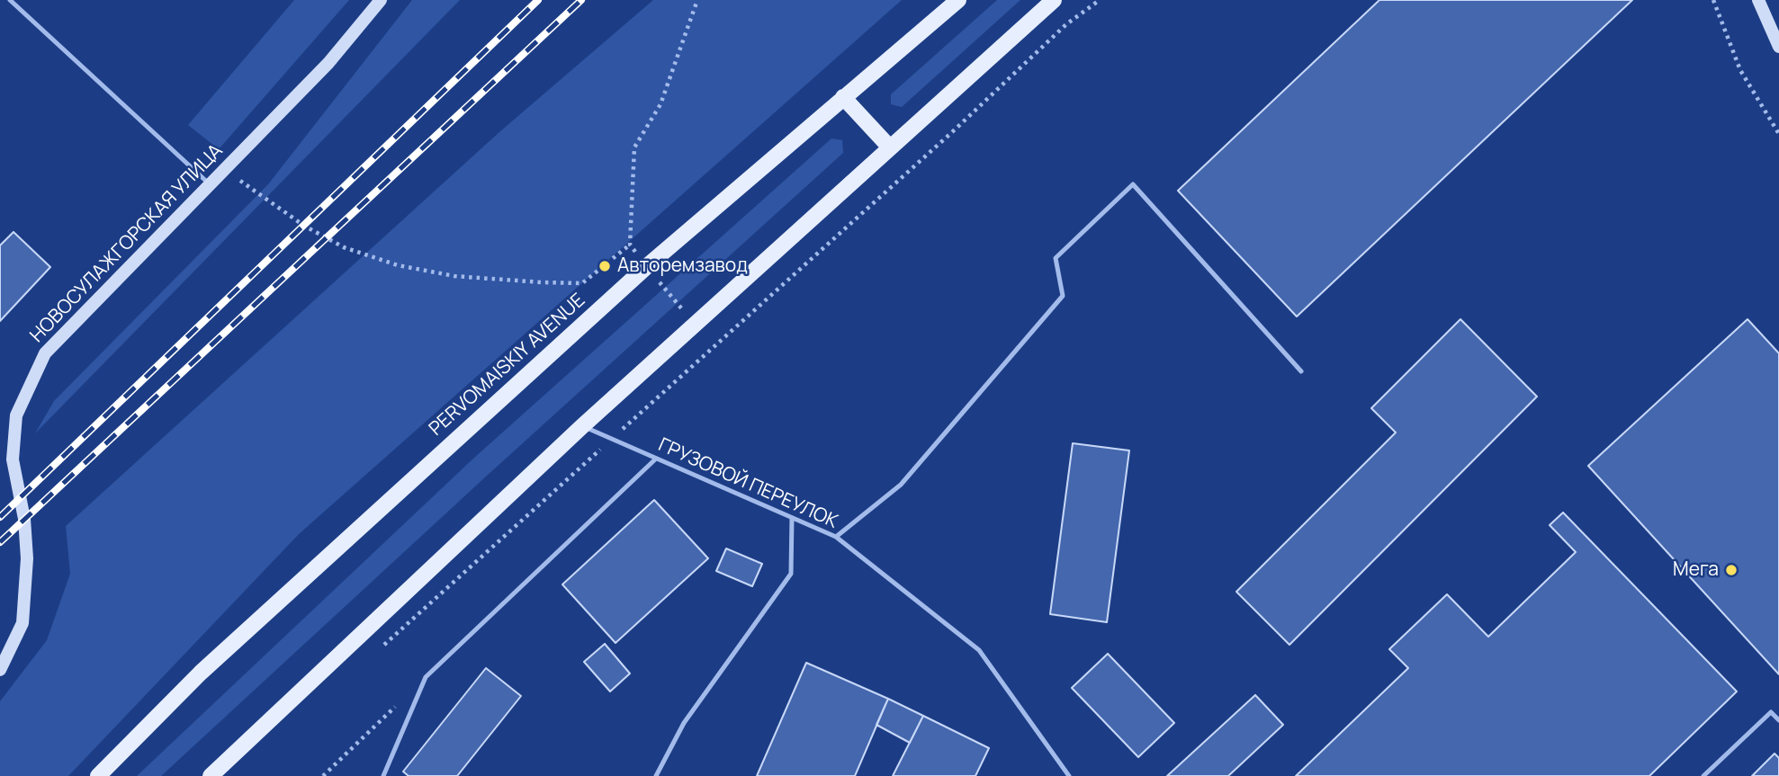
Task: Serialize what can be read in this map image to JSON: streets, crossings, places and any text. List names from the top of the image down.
{
  "streets": {
    "main road": ["НОВОСУЛАЖГОРСКАЯ УЛИЦА", "PERVOMAISKIY AVENUE"],
    "lane": ["ГРУЗОВОЙ ПЕРЕУЛОК"]
  },
  "places": ["Авторемзавод", "Мега"]
}
